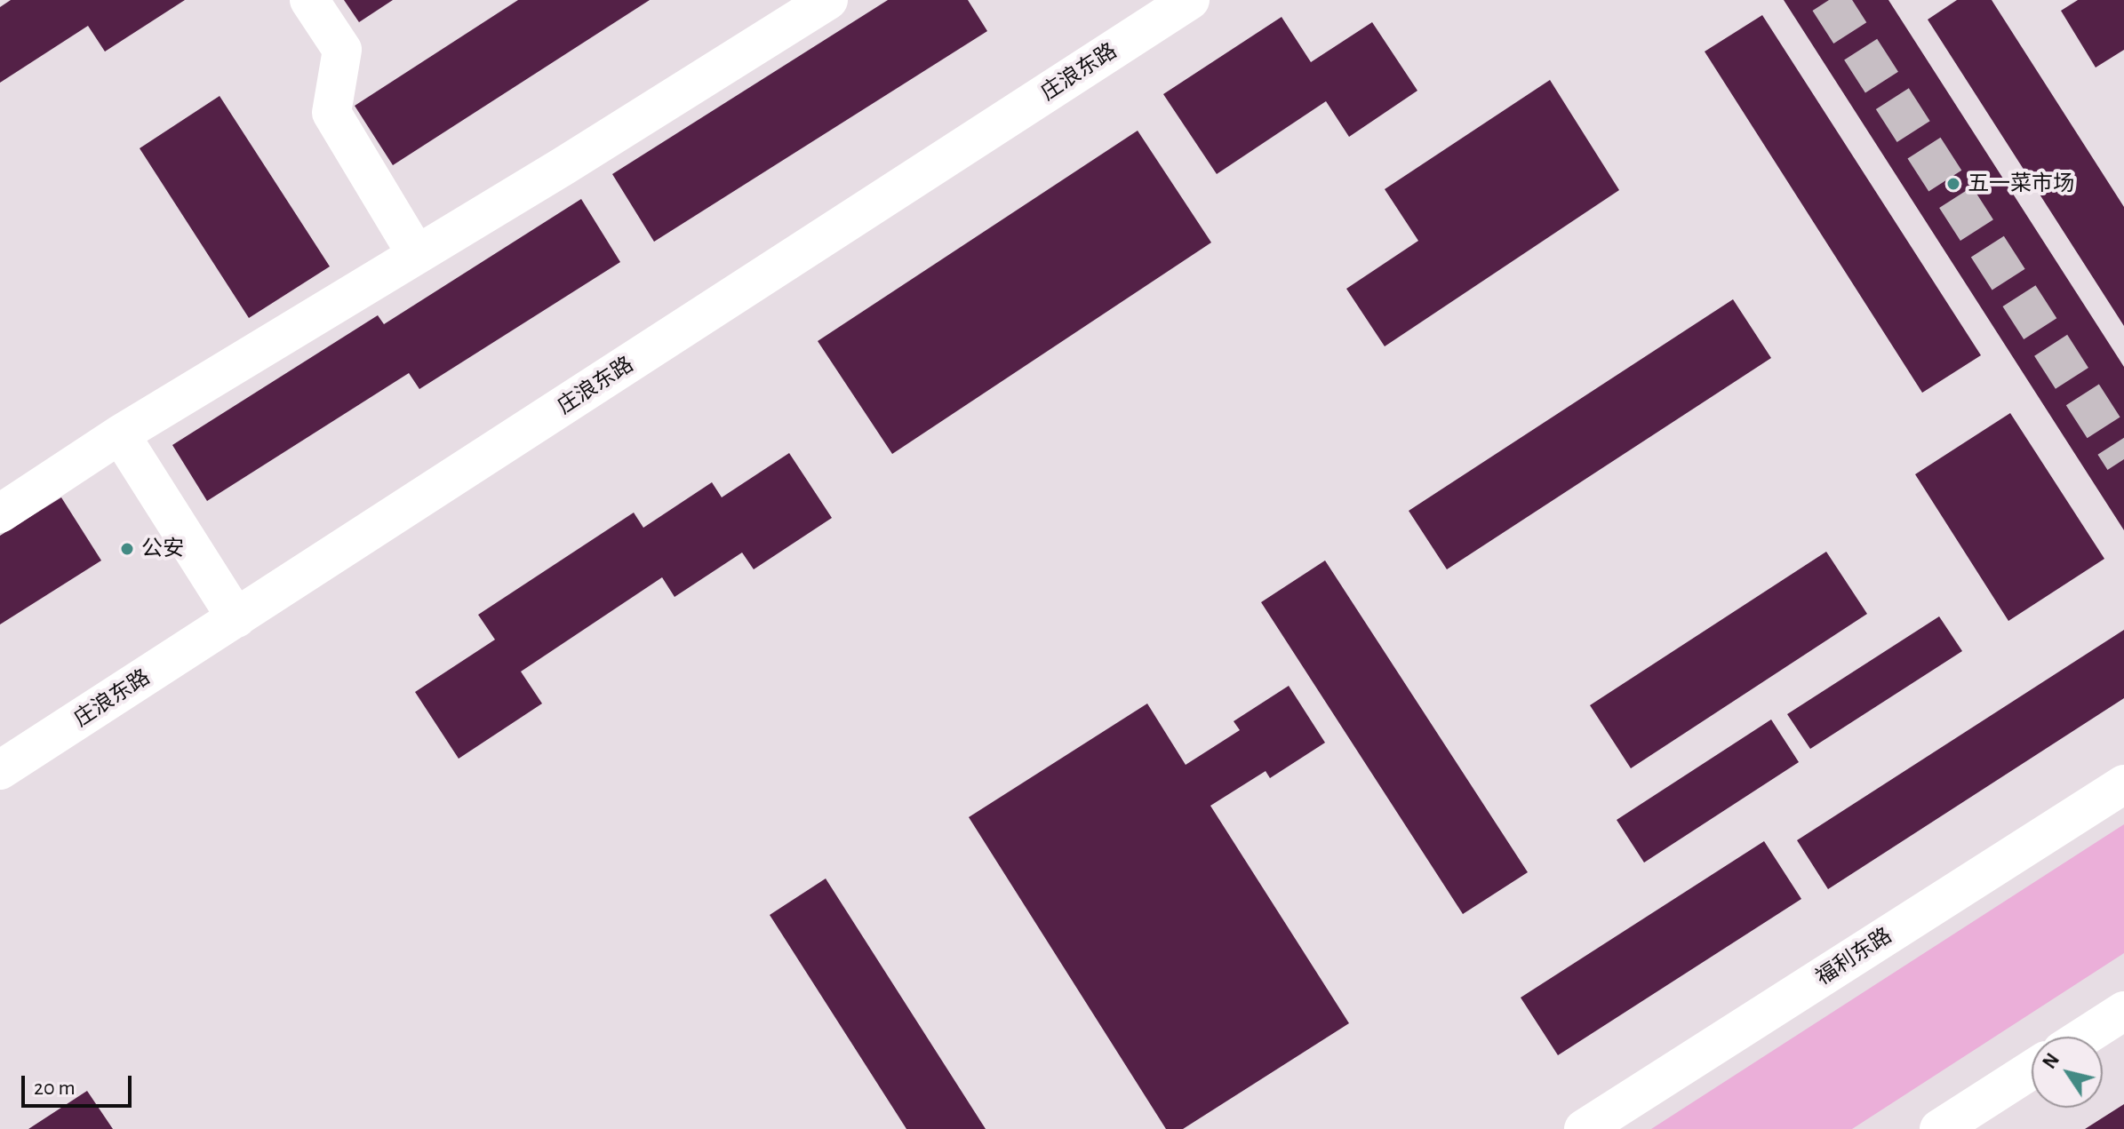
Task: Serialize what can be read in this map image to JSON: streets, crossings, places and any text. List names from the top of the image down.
{
  "streets": {
    "street": ["庄浪东路", "福利东路"]
  },
  "places": ["五一菜市场", "公安"],
  "scale_bar": "20 m",
  "north": "top left"
}
